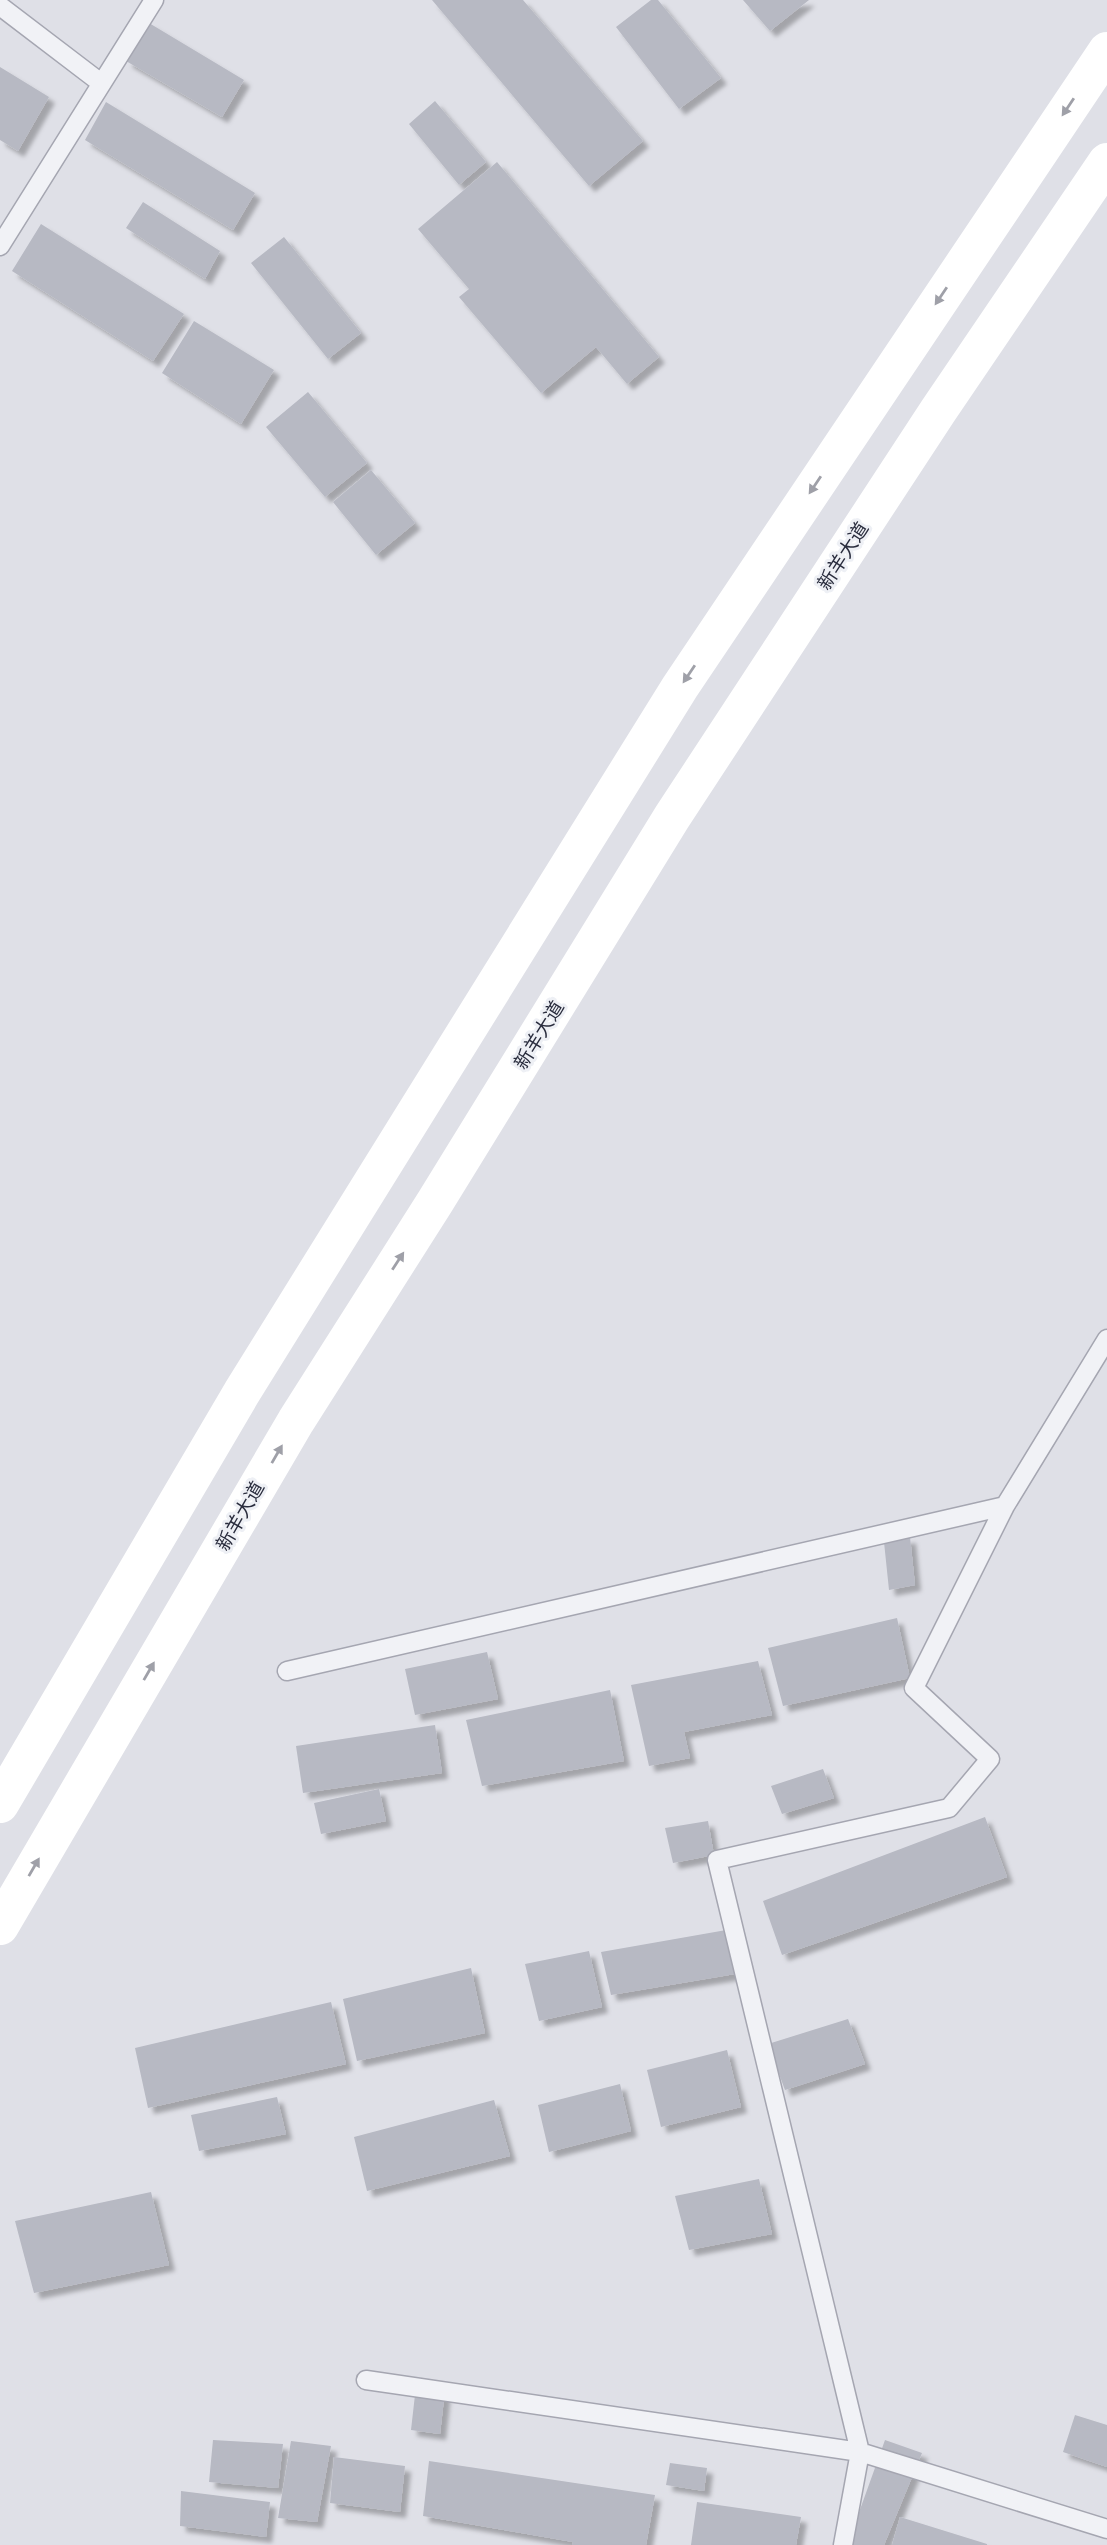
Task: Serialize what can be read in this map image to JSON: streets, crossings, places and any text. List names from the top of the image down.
{
  "streets": {
    "main road": ["新羊大道"]
  }
}
